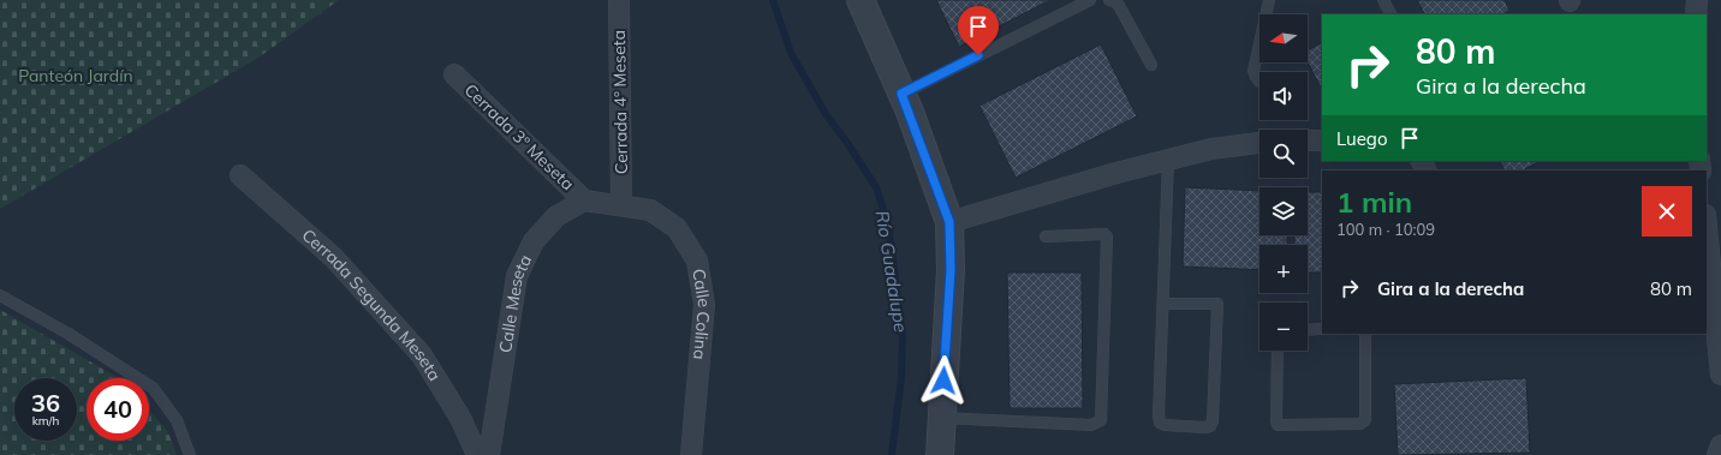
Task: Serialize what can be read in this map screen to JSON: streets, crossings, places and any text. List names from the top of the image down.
{
  "streets": {
    "street": [
      "Cerrada 4º Meseta",
      "Cerrada 3º Meseta",
      "Calle Meseta",
      "Cerrada Segunda Meseta",
      "Calle Colina"
    ]
  },
  "crossings": [
    ["Cerrada 4º Meseta", "Calle Colina"],
    ["Cerrada 3º Meseta", "Calle Meseta"]
  ],
  "water": ["Río Guadalupe"],
  "parks": ["Panteón Jardín"],
  "north": "left",
  "page": {
    "map_buttons": ["+", "−"],
    "turn": ["80 m", "Gira a la derecha"],
    "then": "Luego",
    "heading": ["1 min", "100 m · 10:09"],
    "list": [
      {
        "name": "Gira a la derecha",
        "value": "80 m"
      }
    ],
    "speed": "36 km/h",
    "limit": "40"
  }
}
